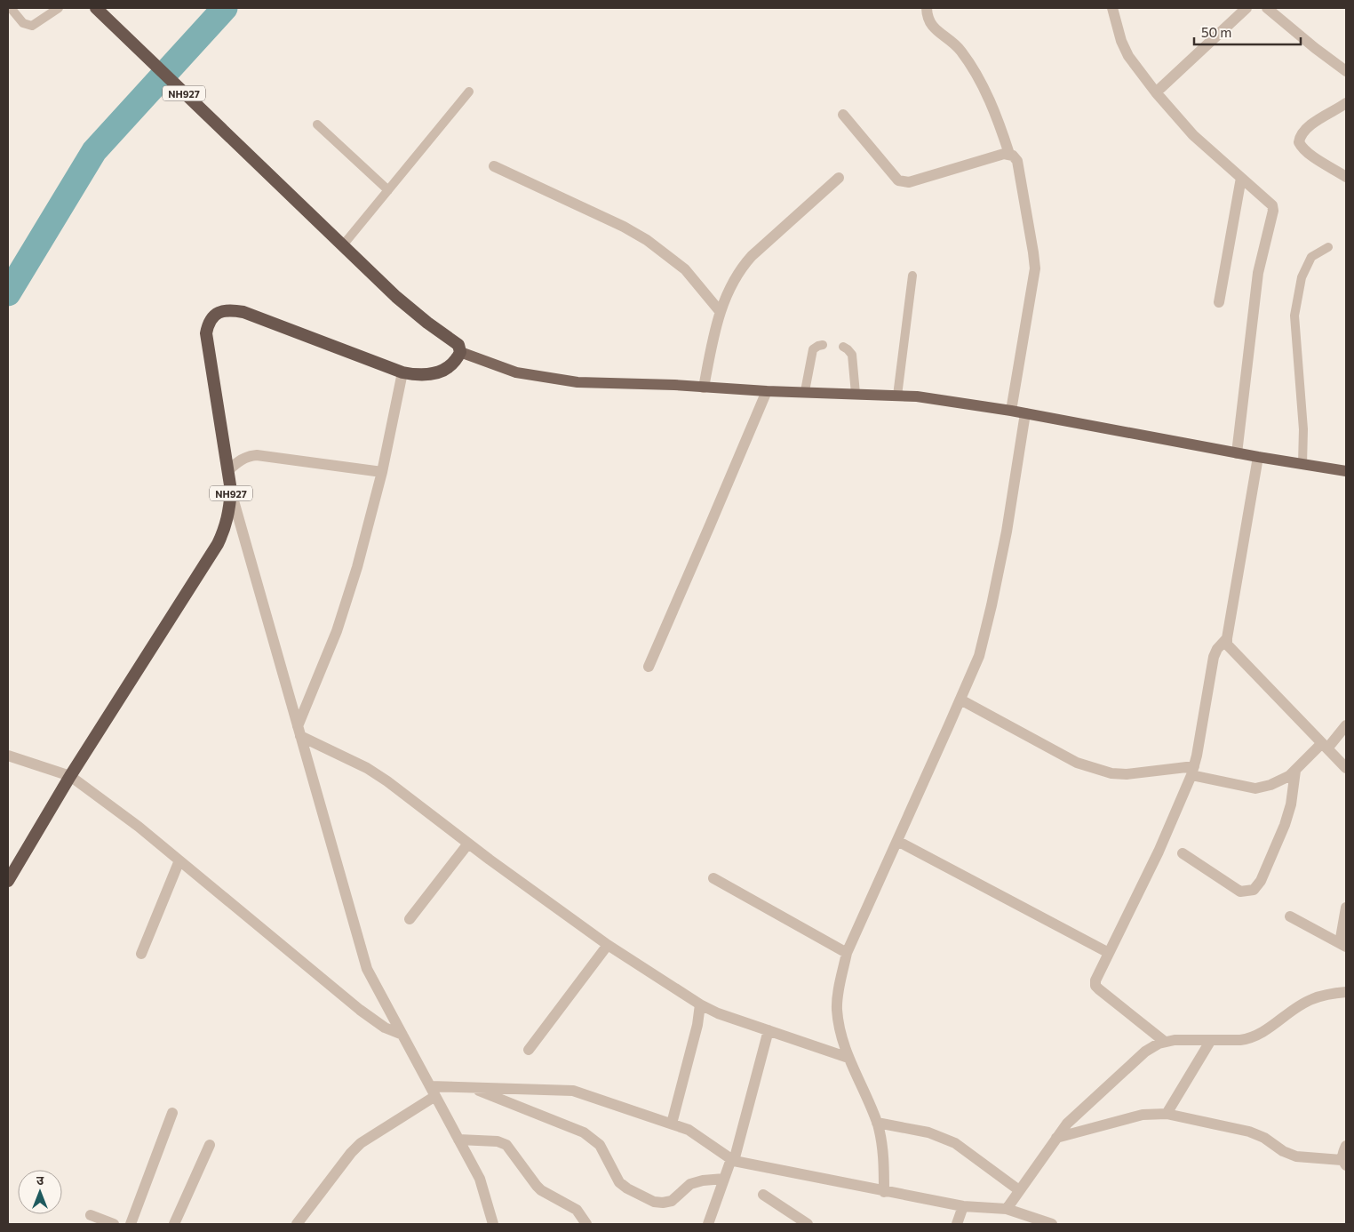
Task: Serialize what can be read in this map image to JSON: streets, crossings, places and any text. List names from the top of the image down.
{
  "streets": {
    "highway": ["NH927"]
  },
  "scale_bar": "50 m",
  "north": "top"
}
